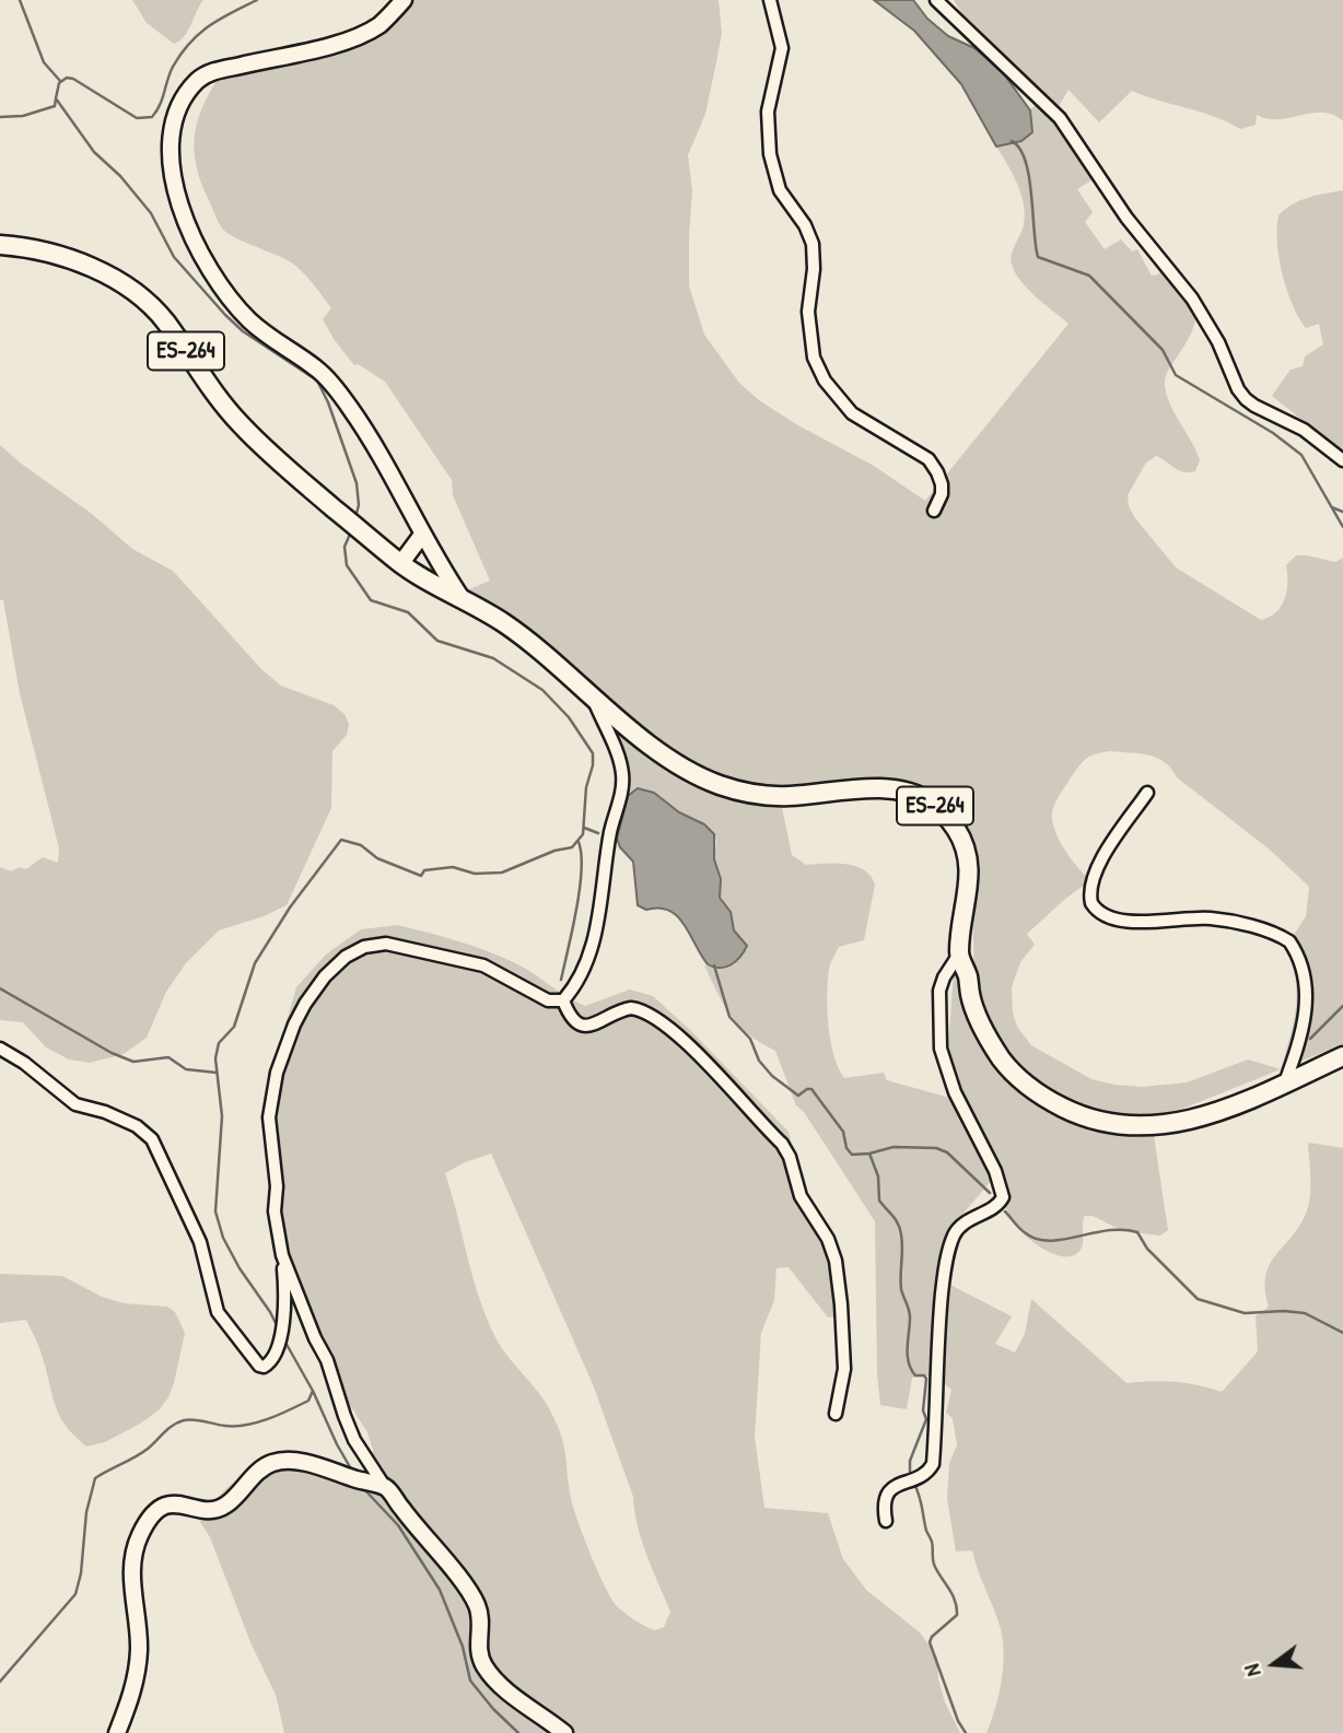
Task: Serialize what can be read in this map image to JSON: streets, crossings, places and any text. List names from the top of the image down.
{
  "streets": {
    "main road": ["ES-264"]
  },
  "north": "left"
}
